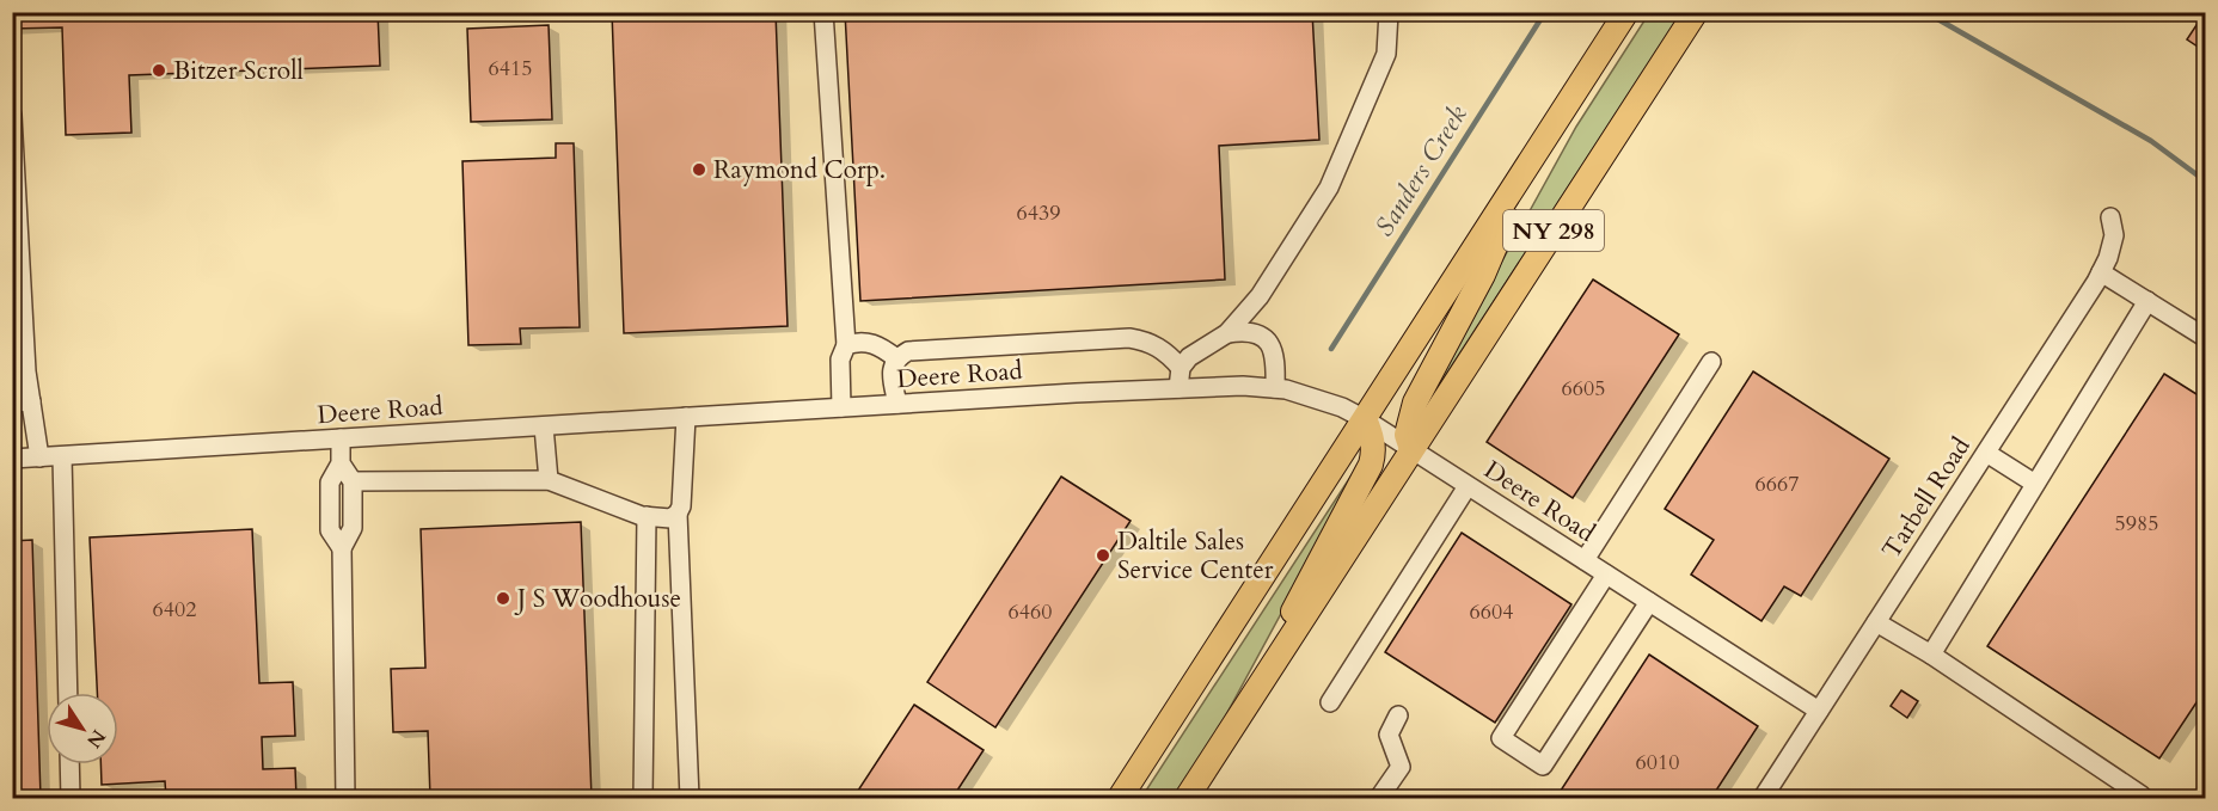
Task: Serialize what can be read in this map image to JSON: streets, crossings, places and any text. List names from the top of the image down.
{
  "streets": {
    "main road": ["NY 298"],
    "street": ["Deere Road", "Tarbell Road"]
  },
  "crossings": [
    ["NY 298", "Deere Road"],
    ["Deere Road", "Tarbell Road"]
  ],
  "water": ["Sanders Creek"],
  "places": [
    "Bitzer Scroll",
    "Raymond Corp.",
    "Daltile Sales Service Center",
    "J S Woodhouse"
  ],
  "house_numbers": [
    "6415",
    "6439",
    "6605",
    "6667",
    "5985",
    "6402",
    "6460",
    "6604",
    "6010"
  ],
  "north": "bottom right"
}
